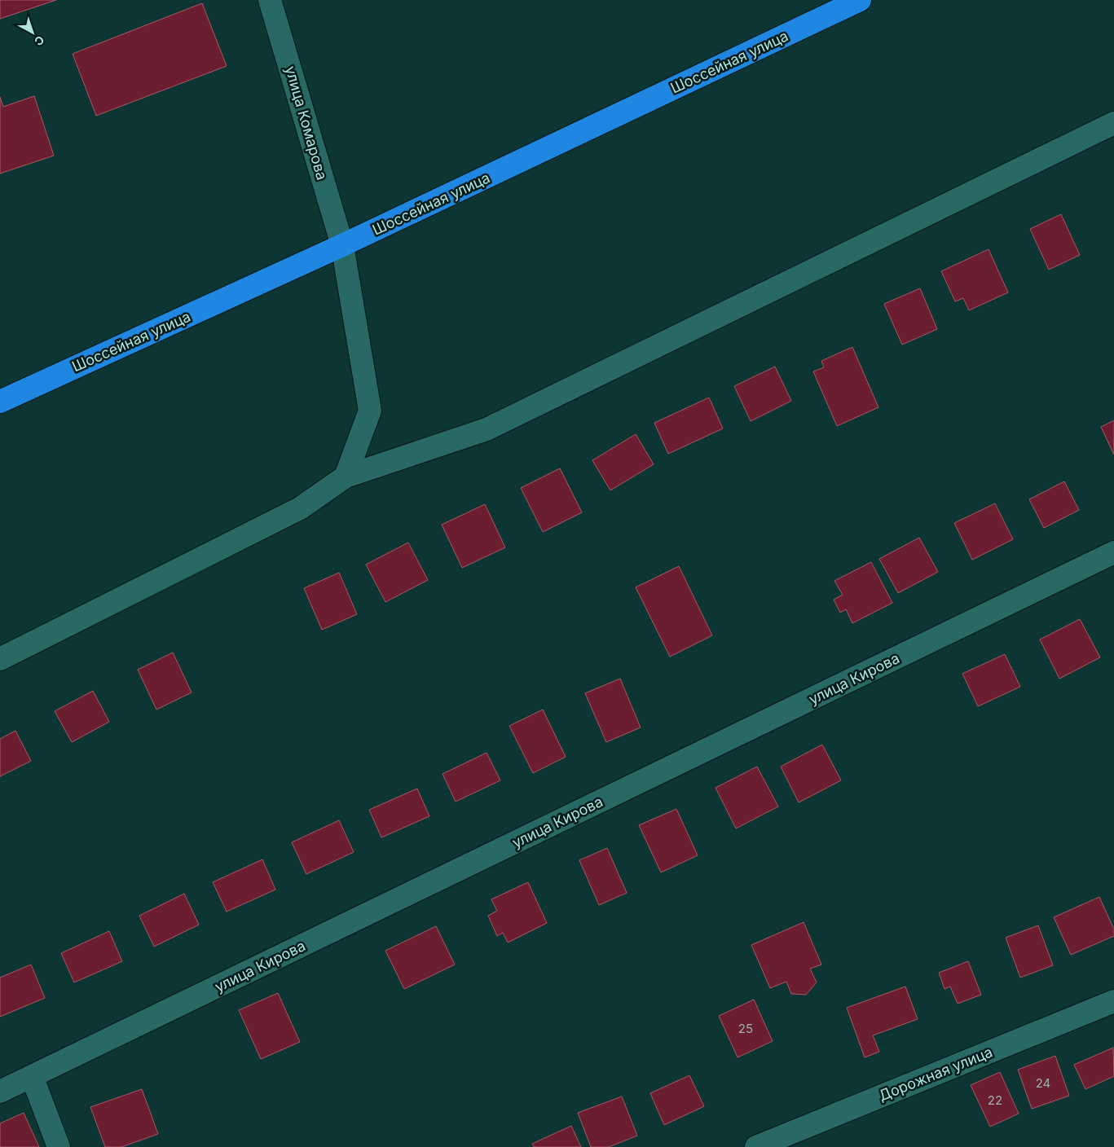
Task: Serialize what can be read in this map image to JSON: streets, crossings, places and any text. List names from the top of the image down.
{
  "streets": {
    "highway": ["Шоссейная улица"],
    "street": ["улица Комарова", "улица Кирова", "Дорожная улица"]
  },
  "crossings": [
    ["Шоссейная улица", "улица Комарова"]
  ],
  "house_numbers": ["25", "24", "22"],
  "north": "bottom right"
}
